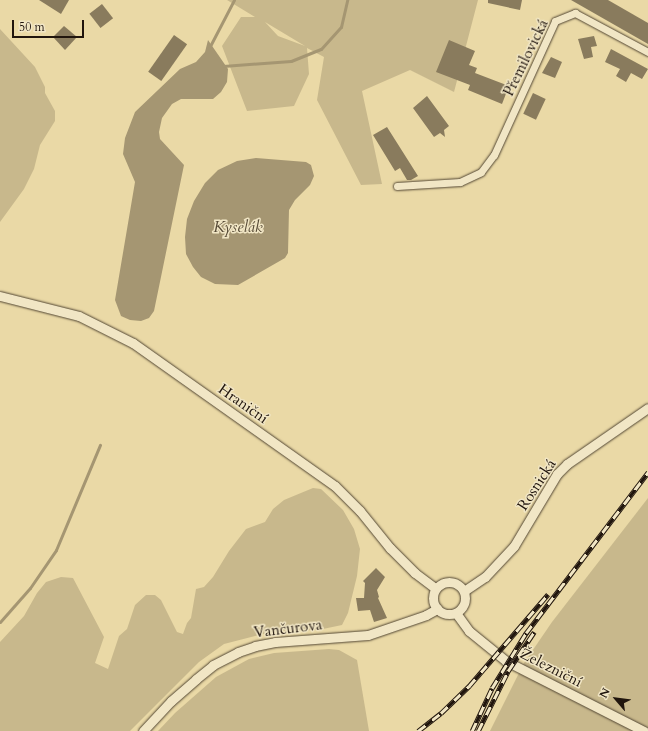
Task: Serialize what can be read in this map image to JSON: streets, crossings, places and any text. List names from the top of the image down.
{
  "streets": {
    "street": [
      "Přemilovická",
      "Hraniční",
      "Rosnická",
      "Vančurova",
      "Železniční"
    ]
  },
  "crossings": [
    ["Hraniční", "Rosnická"],
    ["Hraniční", "Vančurova"],
    ["Hraniční", "Železniční"],
    ["Rosnická", "Vančurova"],
    ["Rosnická", "Železniční"],
    ["Vančurova", "Železniční"]
  ],
  "water": ["Kyselák"],
  "scale_bar": "50 m",
  "north": "top left"
}
